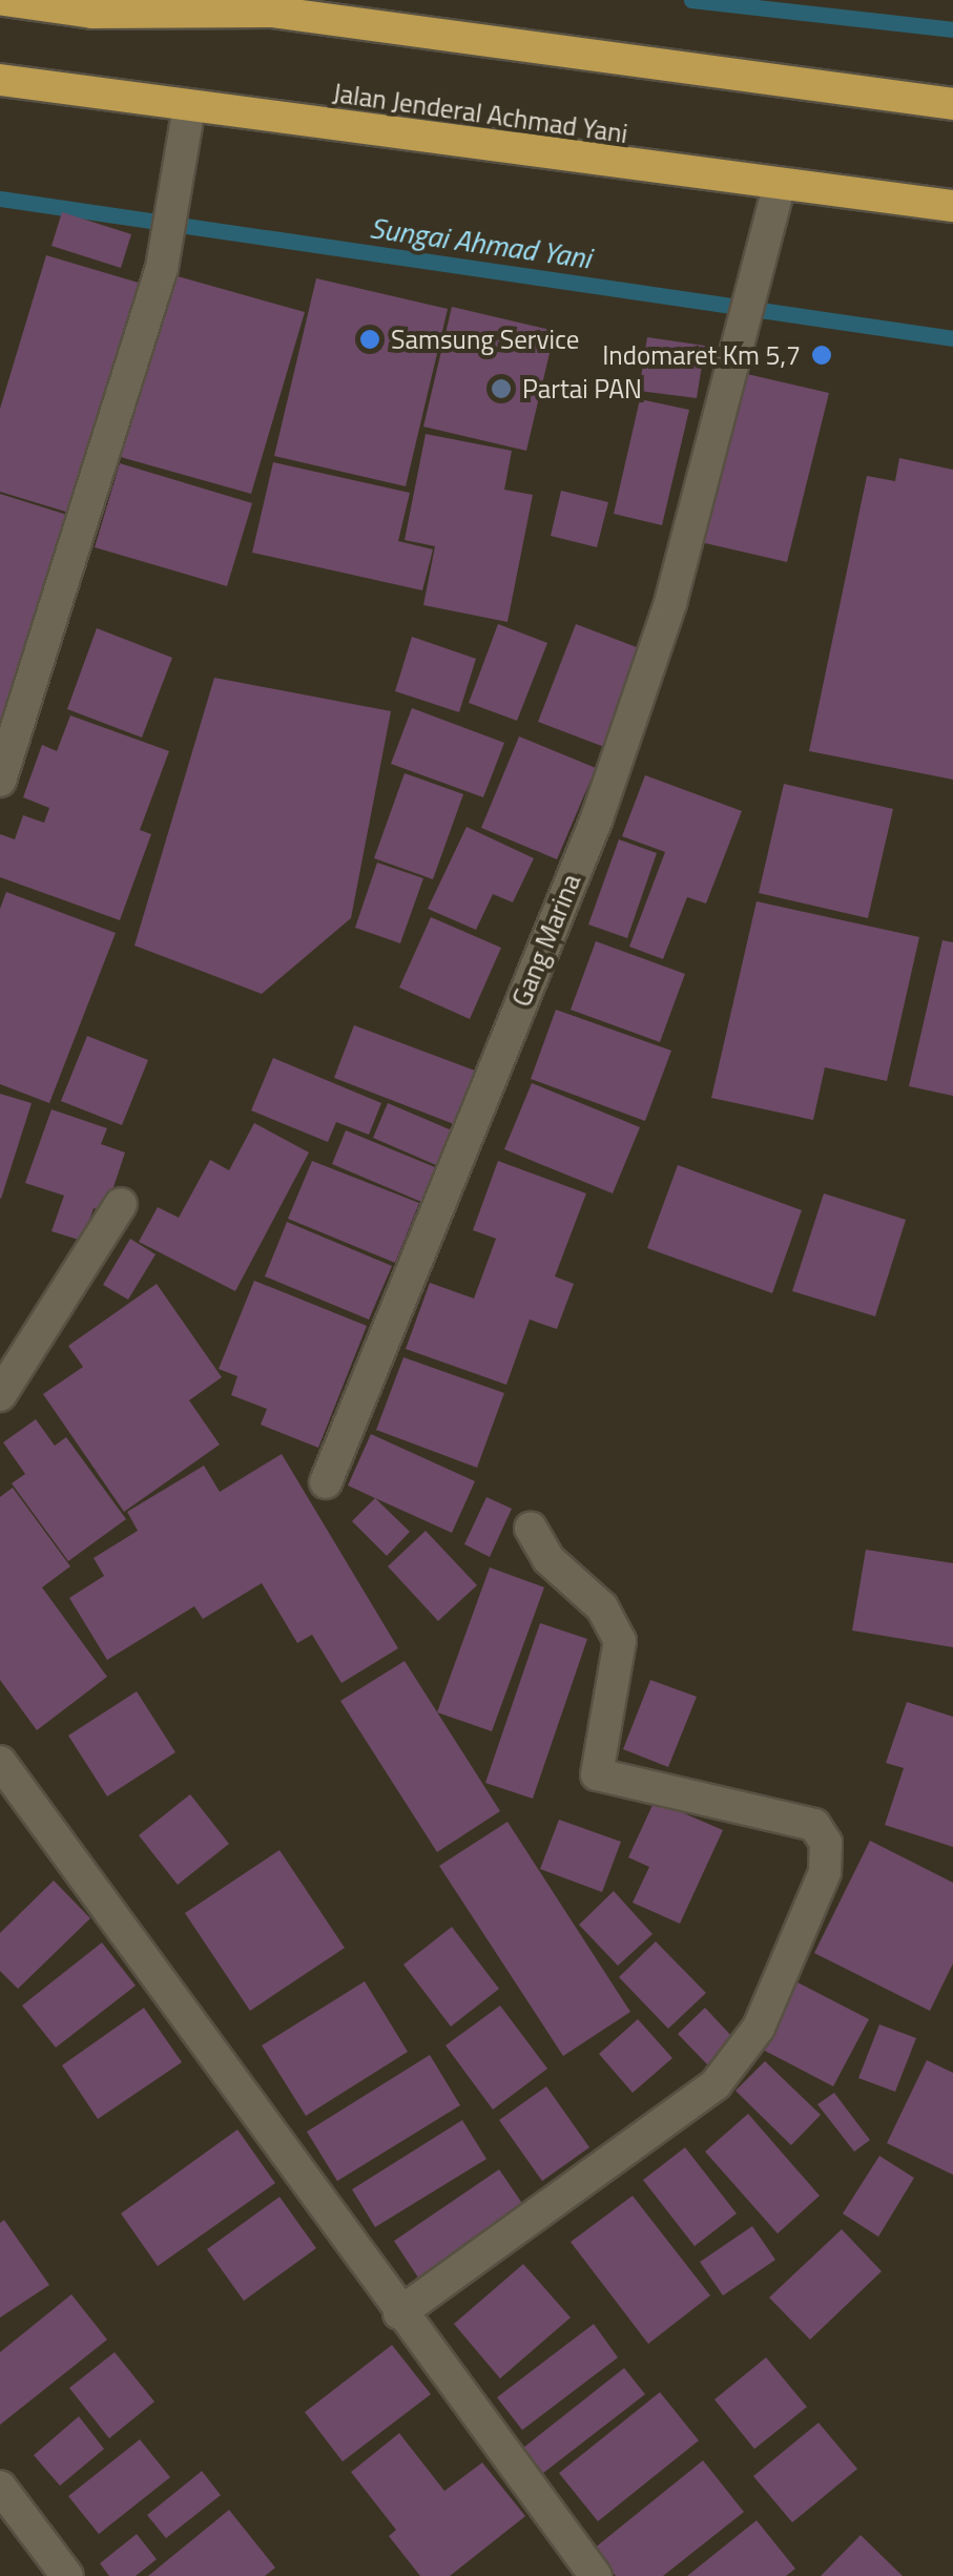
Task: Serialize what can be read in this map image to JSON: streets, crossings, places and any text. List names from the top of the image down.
{
  "streets": {
    "highway": ["Jalan Jenderal Achmad Yani"],
    "street": ["Gang Marina"]
  },
  "crossings": [
    ["Jalan Jenderal Achmad Yani", "Gang Marina"]
  ],
  "water": ["Sungai Ahmad Yani"],
  "places": ["Samsung Service", "Indomaret Km 5,7", "Partai PAN"]
}
